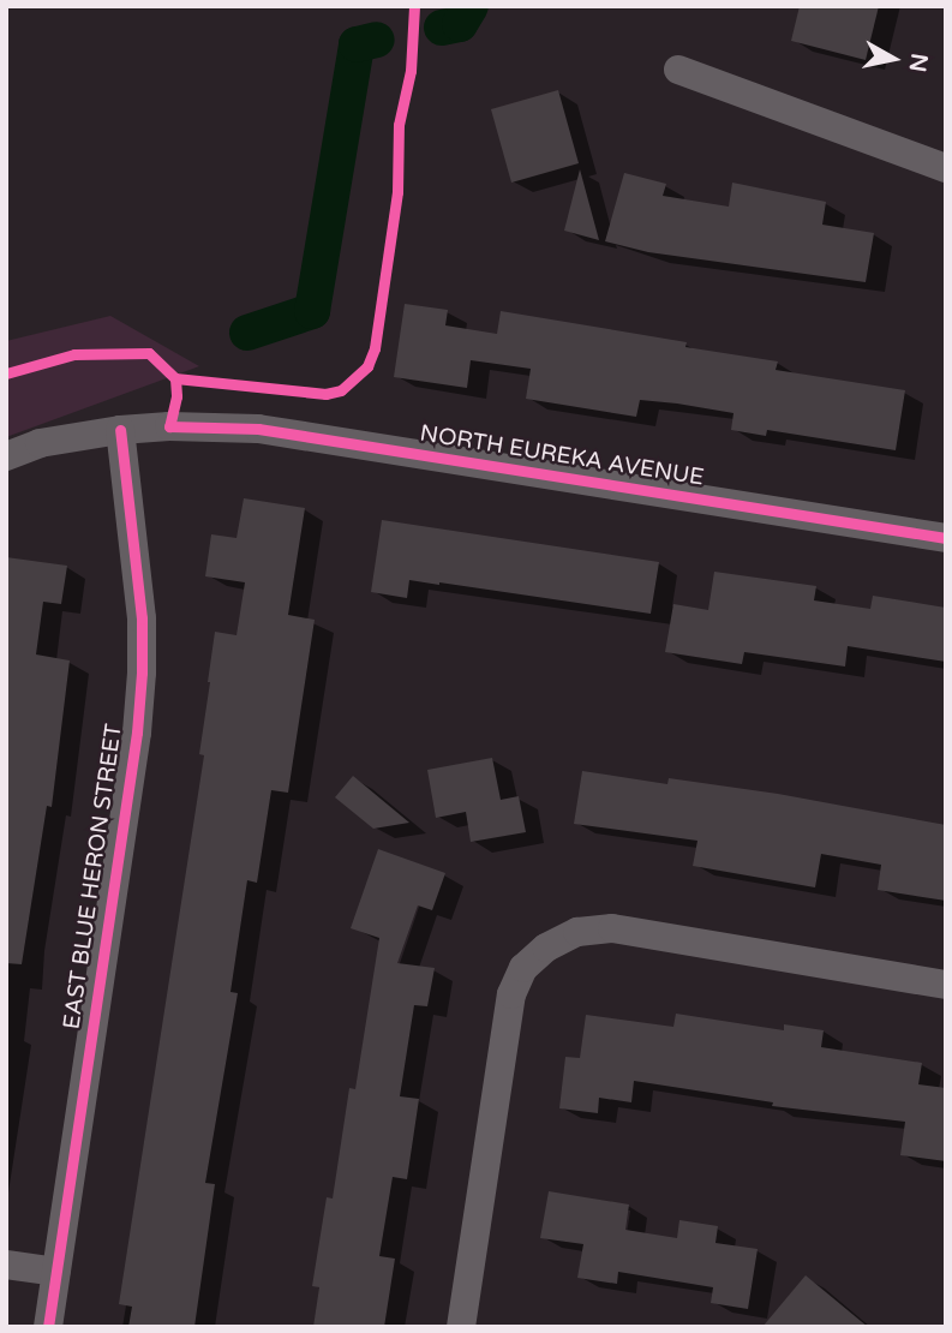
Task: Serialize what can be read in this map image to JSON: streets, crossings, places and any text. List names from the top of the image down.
{
  "streets": {
    "street": ["NORTH EUREKA AVENUE", "EAST BLUE HERON STREET"]
  },
  "crossings": [
    ["NORTH EUREKA AVENUE", "EAST BLUE HERON STREET"]
  ],
  "north": "right"
}
